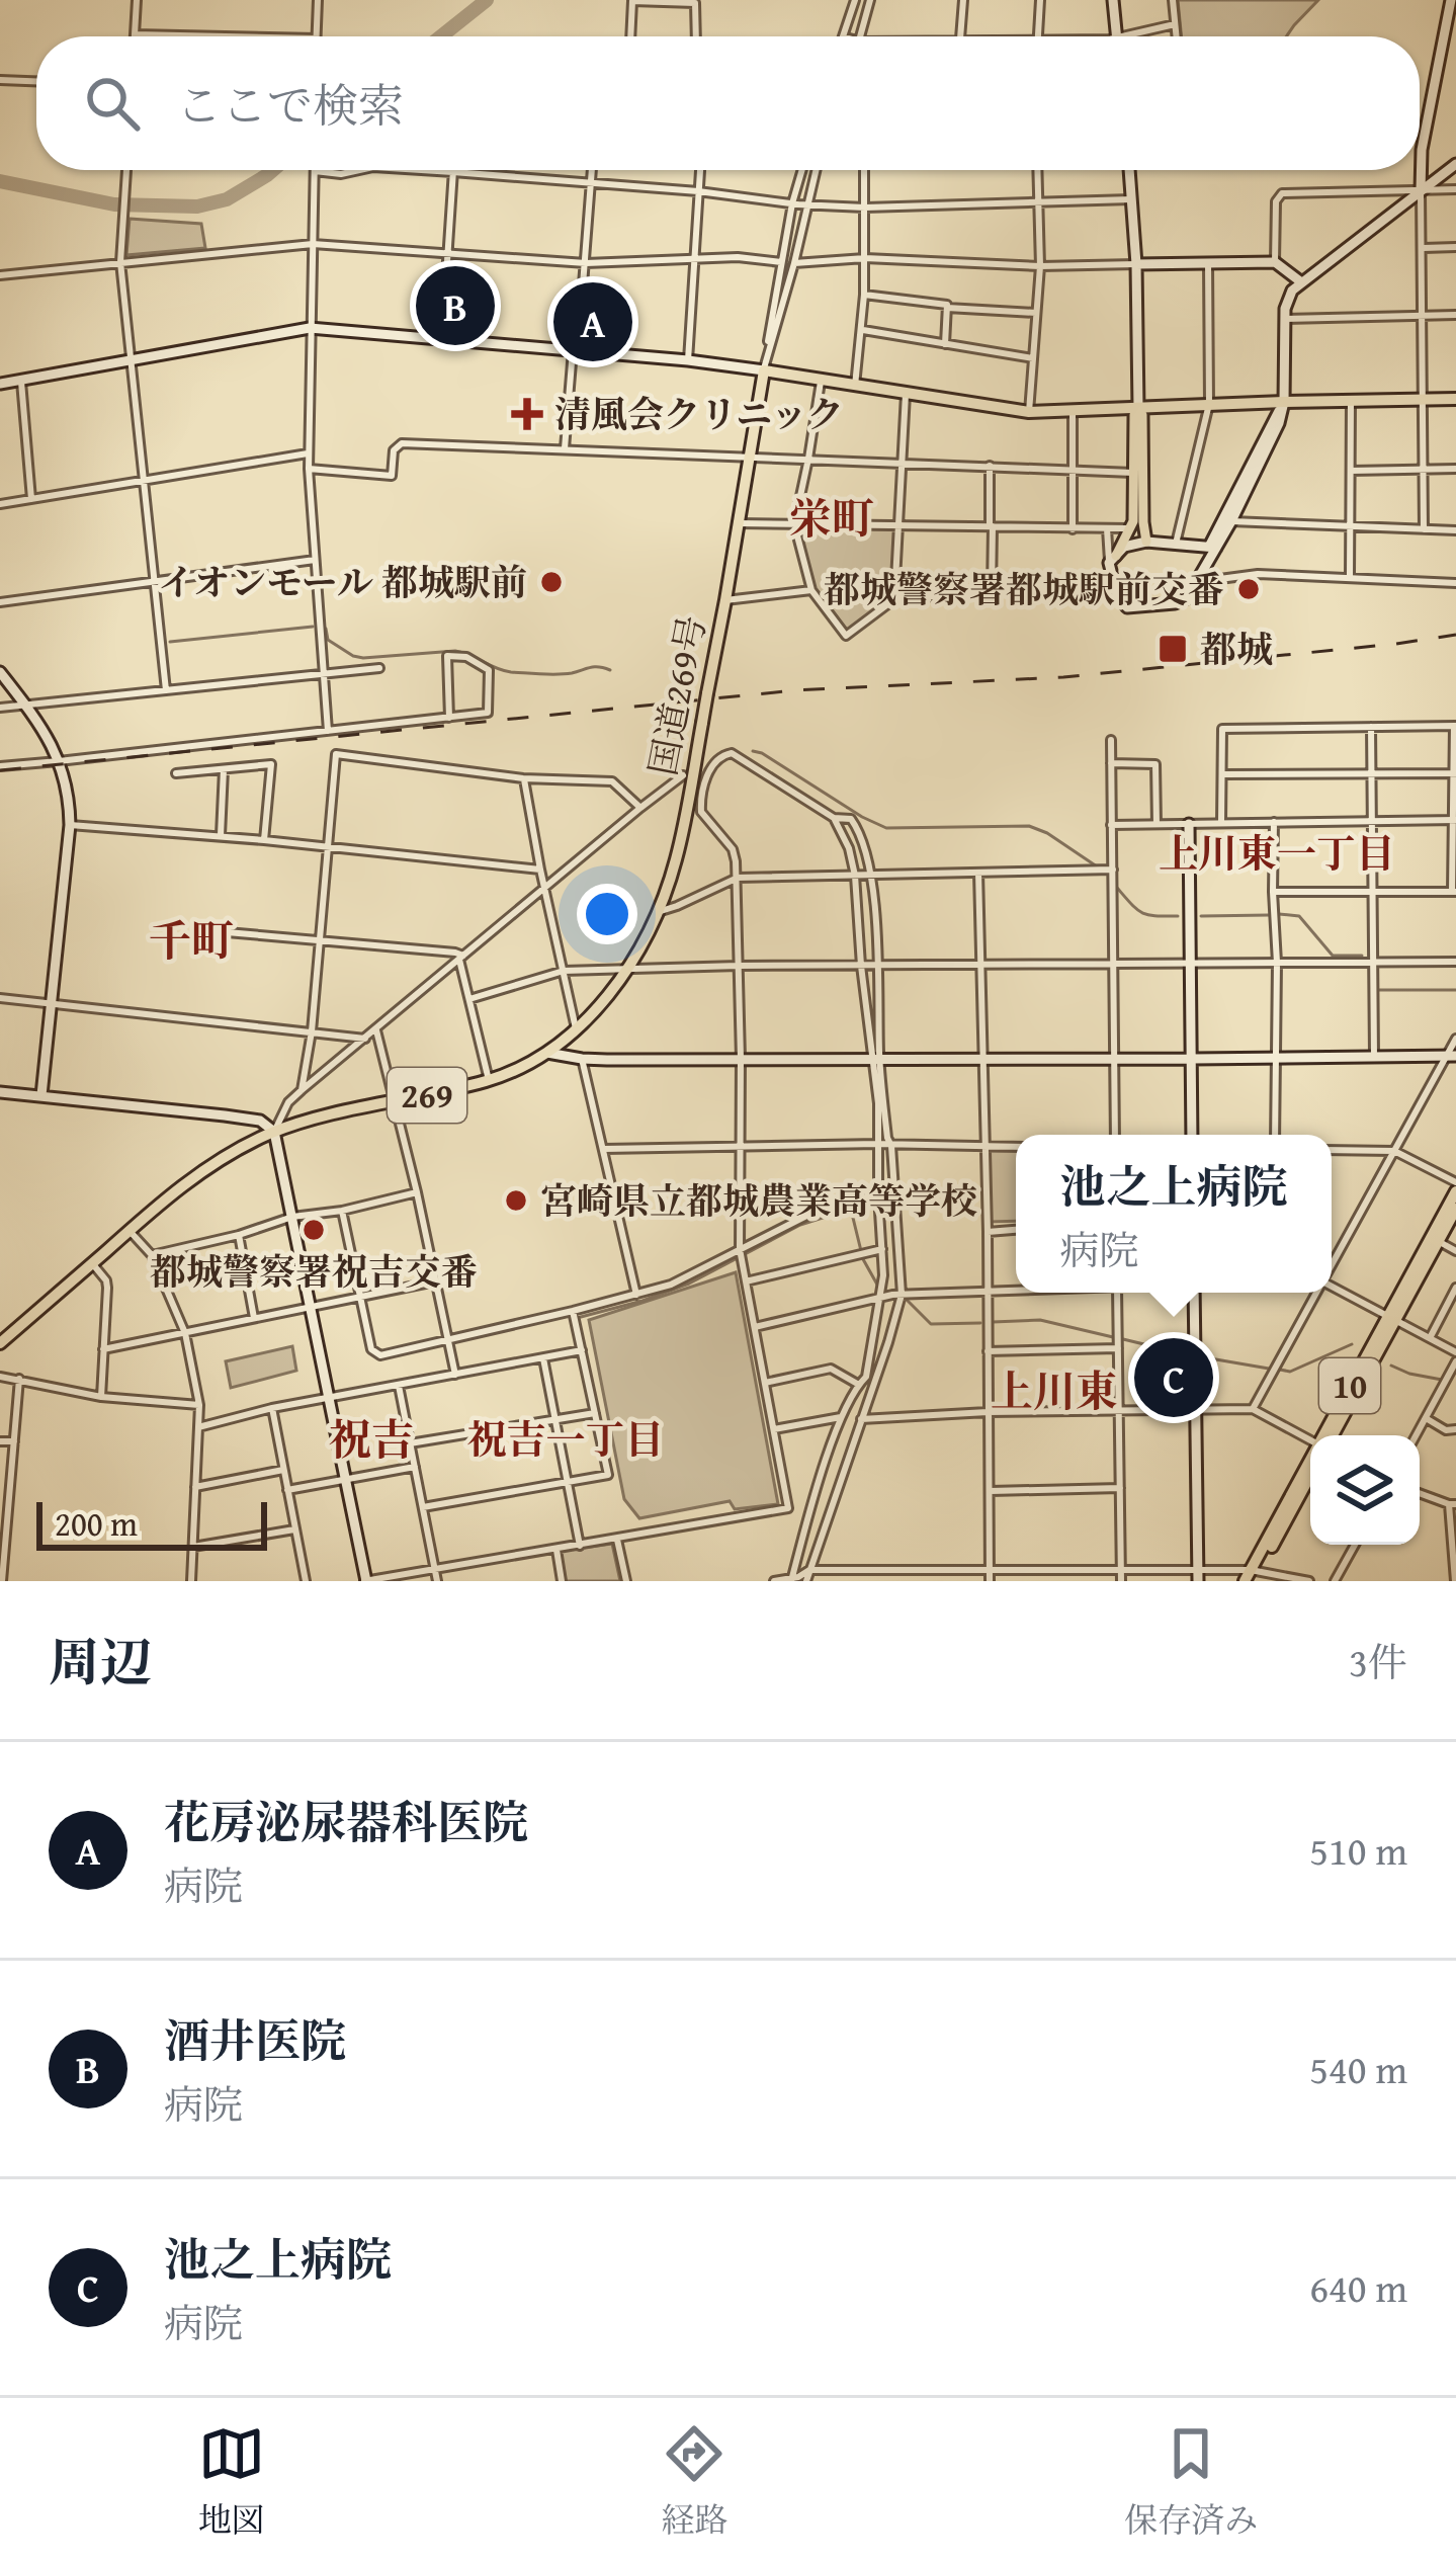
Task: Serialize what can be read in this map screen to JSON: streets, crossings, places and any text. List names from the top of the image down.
{
  "streets": {
    "highway": ["国道269号", "269", "10"]
  },
  "districts": [
    "栄町",
    "上川東一丁目",
    "千町",
    "上川東",
    "祝吉",
    "祝吉一丁目"
  ],
  "places": {
    "health": ["清風会クリニック"],
    "other": [
      "イオンモール 都城駅前",
      "都城警察署都城駅前交番",
      "宮崎県立都城農業高等学校",
      "都城警察署祝吉交番"
    ],
    "transit": ["都城"]
  },
  "scale_bar": "200 m",
  "page": {
    "search": "ここで検索",
    "pins": ["B", "A", "C"],
    "popup": ["池之上病院", "病院"],
    "scale": "200 m",
    "heading": ["周辺", "3件"],
    "list": [
      {
        "mark": "A",
        "name": "花房泌尿器科医院",
        "note": "病院",
        "value": "510 m"
      },
      {
        "mark": "B",
        "name": "酒井医院",
        "note": "病院",
        "value": "540 m"
      },
      {
        "mark": "C",
        "name": "池之上病院",
        "note": "病院",
        "value": "640 m"
      }
    ],
    "nav": ["地図", "経路", "保存済み"]
  }
}
